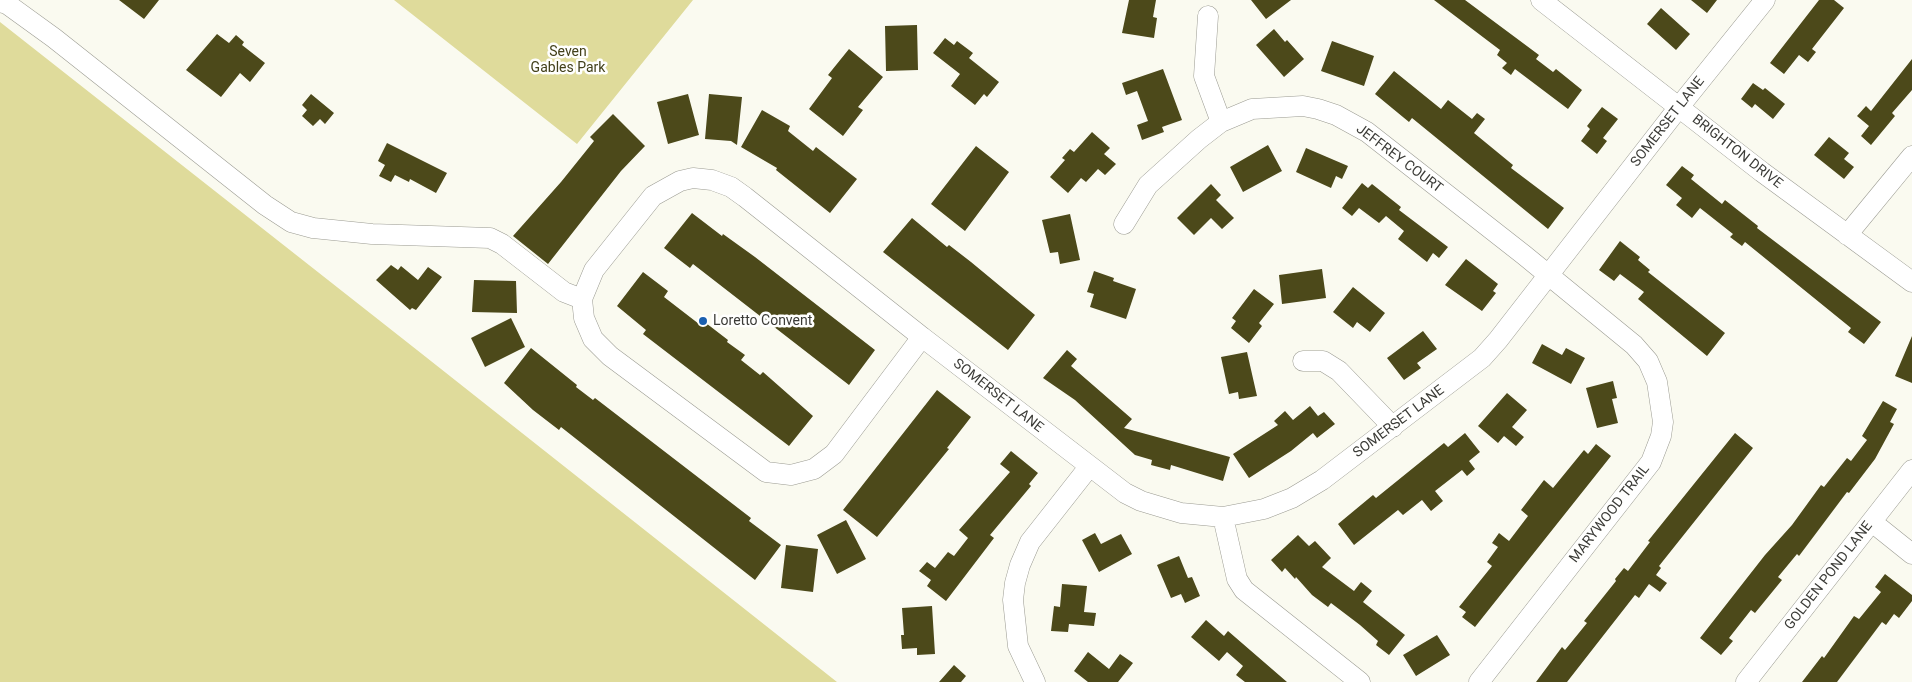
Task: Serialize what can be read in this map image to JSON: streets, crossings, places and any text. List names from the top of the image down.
{
  "streets": {
    "street": [
      "SOMERSET LANE",
      "BRIGHTON DRIVE",
      "JEFFREY COURT",
      "MARYWOOD TRAIL",
      "GOLDEN POND LANE"
    ]
  },
  "crossings": [
    ["SOMERSET LANE", "BRIGHTON DRIVE"],
    ["SOMERSET LANE", "JEFFREY COURT"],
    ["SOMERSET LANE", "MARYWOOD TRAIL"],
    ["JEFFREY COURT", "MARYWOOD TRAIL"]
  ],
  "parks": ["Seven Gables Park"],
  "places": ["Loretto Convent"]
}
